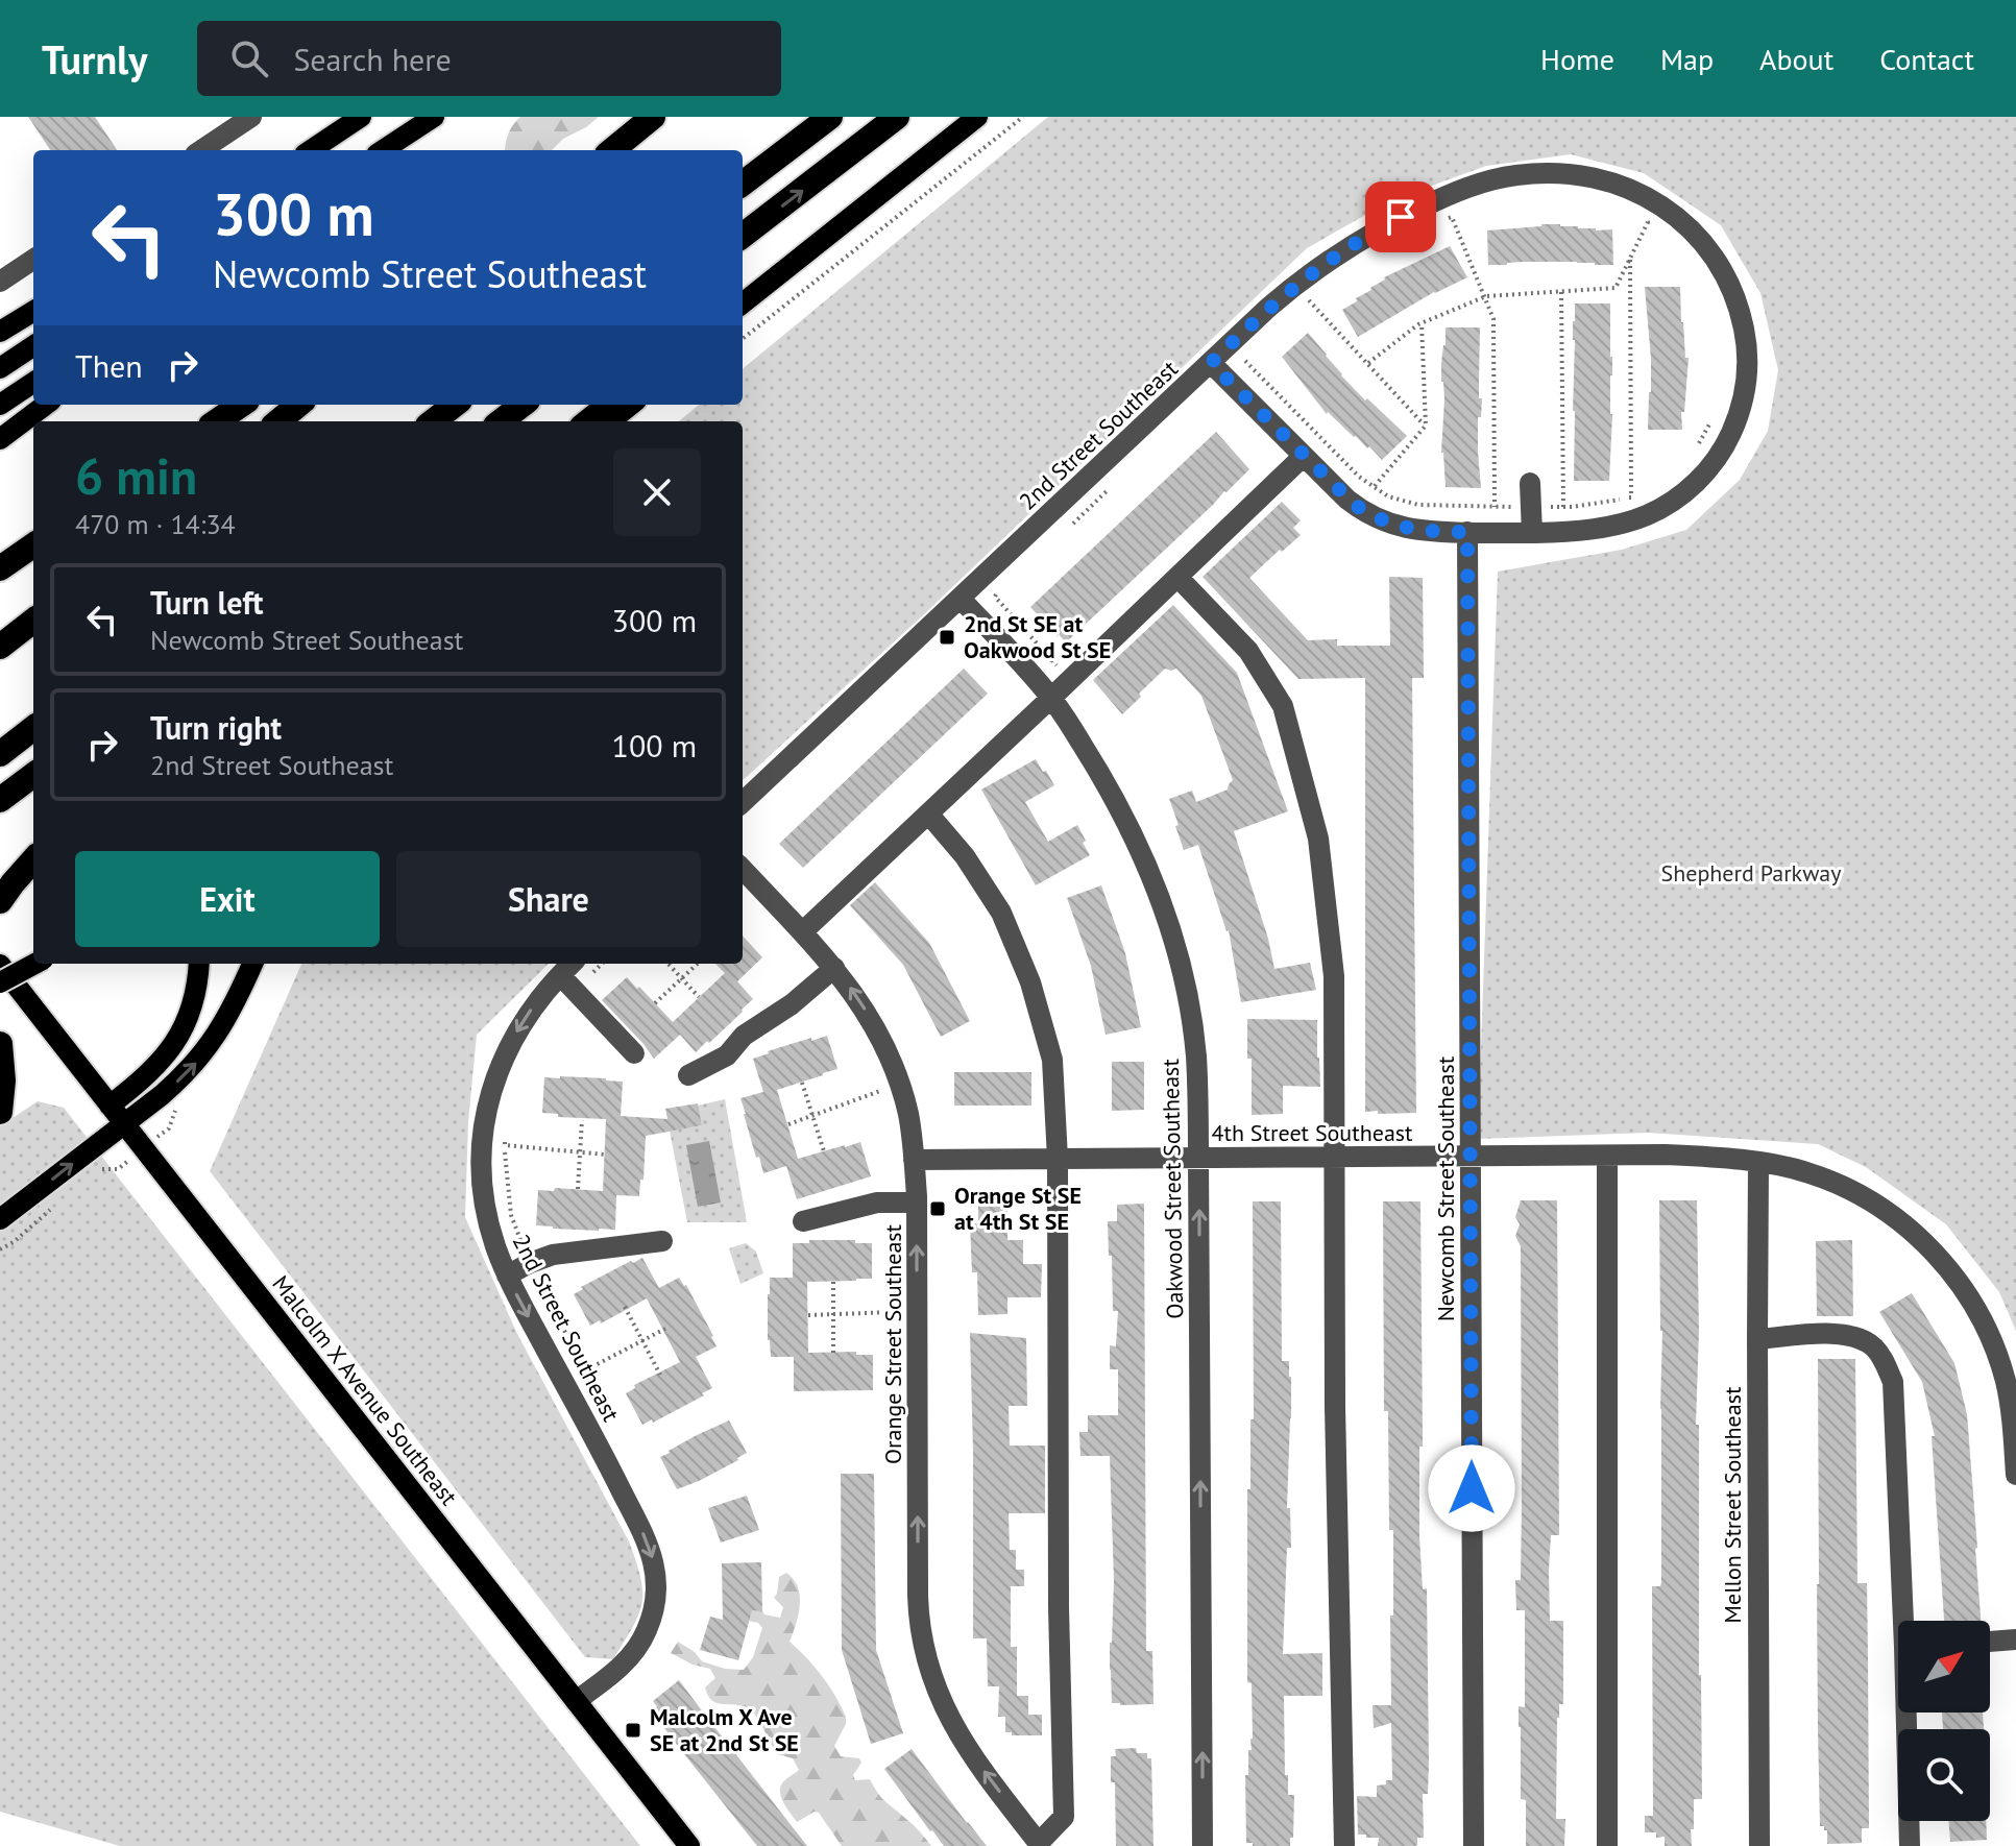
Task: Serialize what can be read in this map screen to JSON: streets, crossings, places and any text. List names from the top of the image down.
{
  "streets": {
    "main road": ["Malcolm X Avenue Southeast"],
    "street": [
      "2nd Street Southeast",
      "4th Street Southeast",
      "Oakwood Street Southeast",
      "Newcomb Street Southeast",
      "Orange Street Southeast",
      "Mellon Street Southeast"
    ]
  },
  "crossings": [
    ["2nd Street Southeast", "Oakwood Street Southeast"],
    ["2nd Street Southeast", "Malcolm X Avenue Southeast"],
    ["4th Street Southeast", "Oakwood Street Southeast"],
    ["4th Street Southeast", "Newcomb Street Southeast"],
    ["4th Street Southeast", "Orange Street Southeast"],
    ["4th Street Southeast", "Mellon Street Southeast"]
  ],
  "parks": ["Shepherd Parkway"],
  "places": {
    "transit": ["2nd St SE at Oakwood St SE", "Orange St SE at 4th St SE", "Malcolm X Ave SE at 2nd St SE"]
  },
  "north": "top right",
  "page": {
    "header": "Turnly",
    "search": "Search here",
    "nav": [
      "Home",
      "Map",
      "About",
      "Contact"
    ],
    "turn": ["300 m", "Newcomb Street Southeast"],
    "then": "Then",
    "heading": ["6 min", "470 m · 14:34"],
    "list": [
      {
        "name": "Turn left",
        "note": "Newcomb Street Southeast",
        "value": "300 m"
      },
      {
        "name": "Turn right",
        "note": "2nd Street Southeast",
        "value": "100 m"
      }
    ],
    "buttons": ["Exit", "Share"]
  }
}
